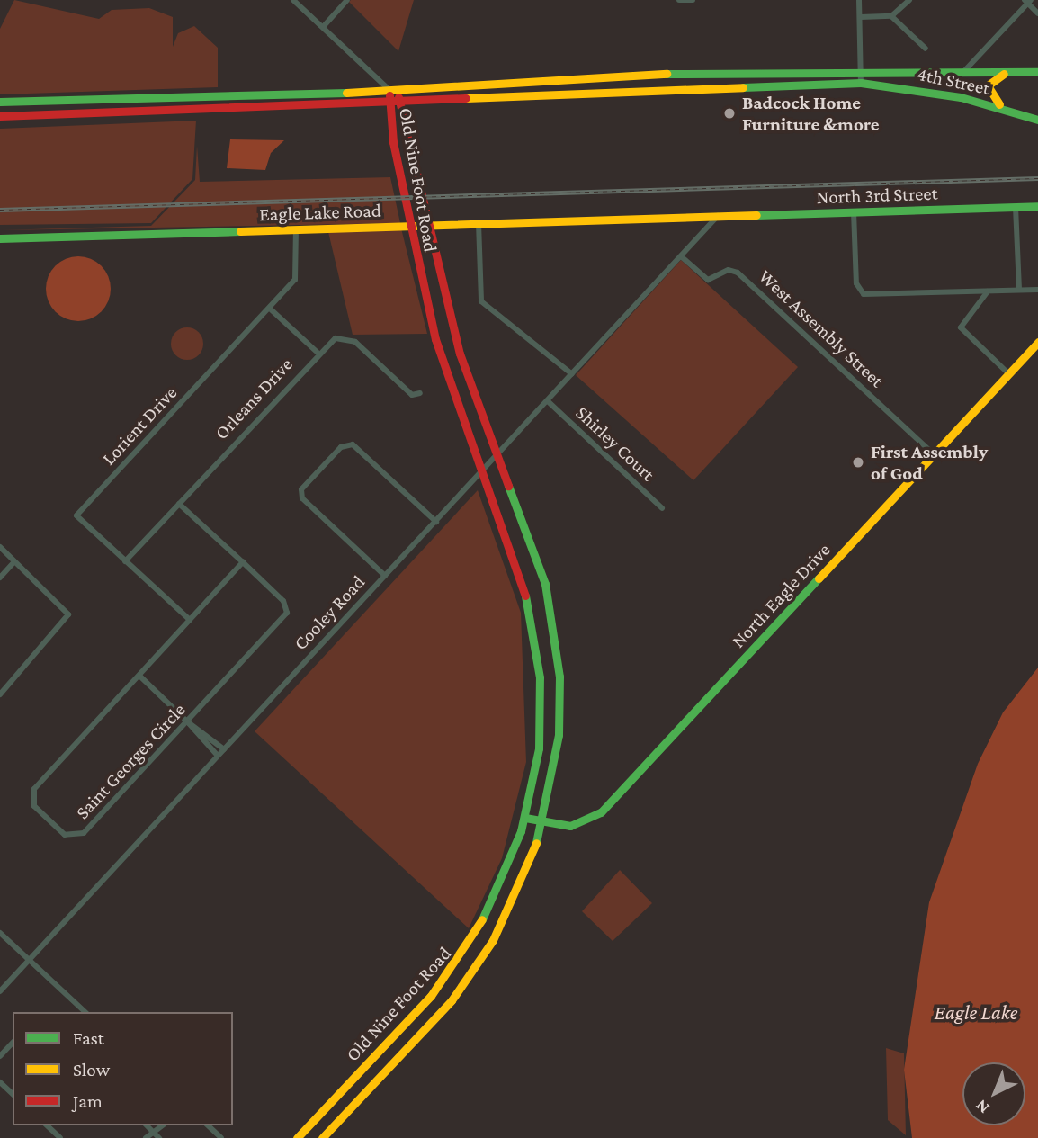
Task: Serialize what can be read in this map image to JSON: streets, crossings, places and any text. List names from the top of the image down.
{
  "streets": {
    "main road": [
      "4th Street",
      "Old Nine Foot Road",
      "North 3rd Street",
      "Eagle Lake Road",
      "North Eagle Drive"
    ],
    "street": [
      "West Assembly Street",
      "Orleans Drive",
      "Lorient Drive",
      "Shirley Court",
      "Cooley Road",
      "Saint Georges Circle"
    ]
  },
  "crossings": [
    ["4th Street", "Old Nine Foot Road"],
    ["Old Nine Foot Road", "Eagle Lake Road"],
    ["Old Nine Foot Road", "North Eagle Drive"],
    ["Old Nine Foot Road", "Cooley Road"],
    ["North 3rd Street", "Eagle Lake Road"],
    ["North 3rd Street", "Cooley Road"],
    ["Eagle Lake Road", "Lorient Drive"],
    ["Eagle Lake Road", "Cooley Road"],
    ["West Assembly Street", "North Eagle Drive"],
    ["West Assembly Street", "Cooley Road"],
    ["Orleans Drive", "Lorient Drive"],
    ["Orleans Drive", "Saint Georges Circle"],
    ["Lorient Drive", "Saint Georges Circle"],
    ["Shirley Court", "Cooley Road"]
  ],
  "water": ["Eagle Lake"],
  "places": ["Badcock Home Furniture &more", "First Assembly of God"],
  "legend": ["Fast", "Slow", "Jam"],
  "north": "bottom left"
}
